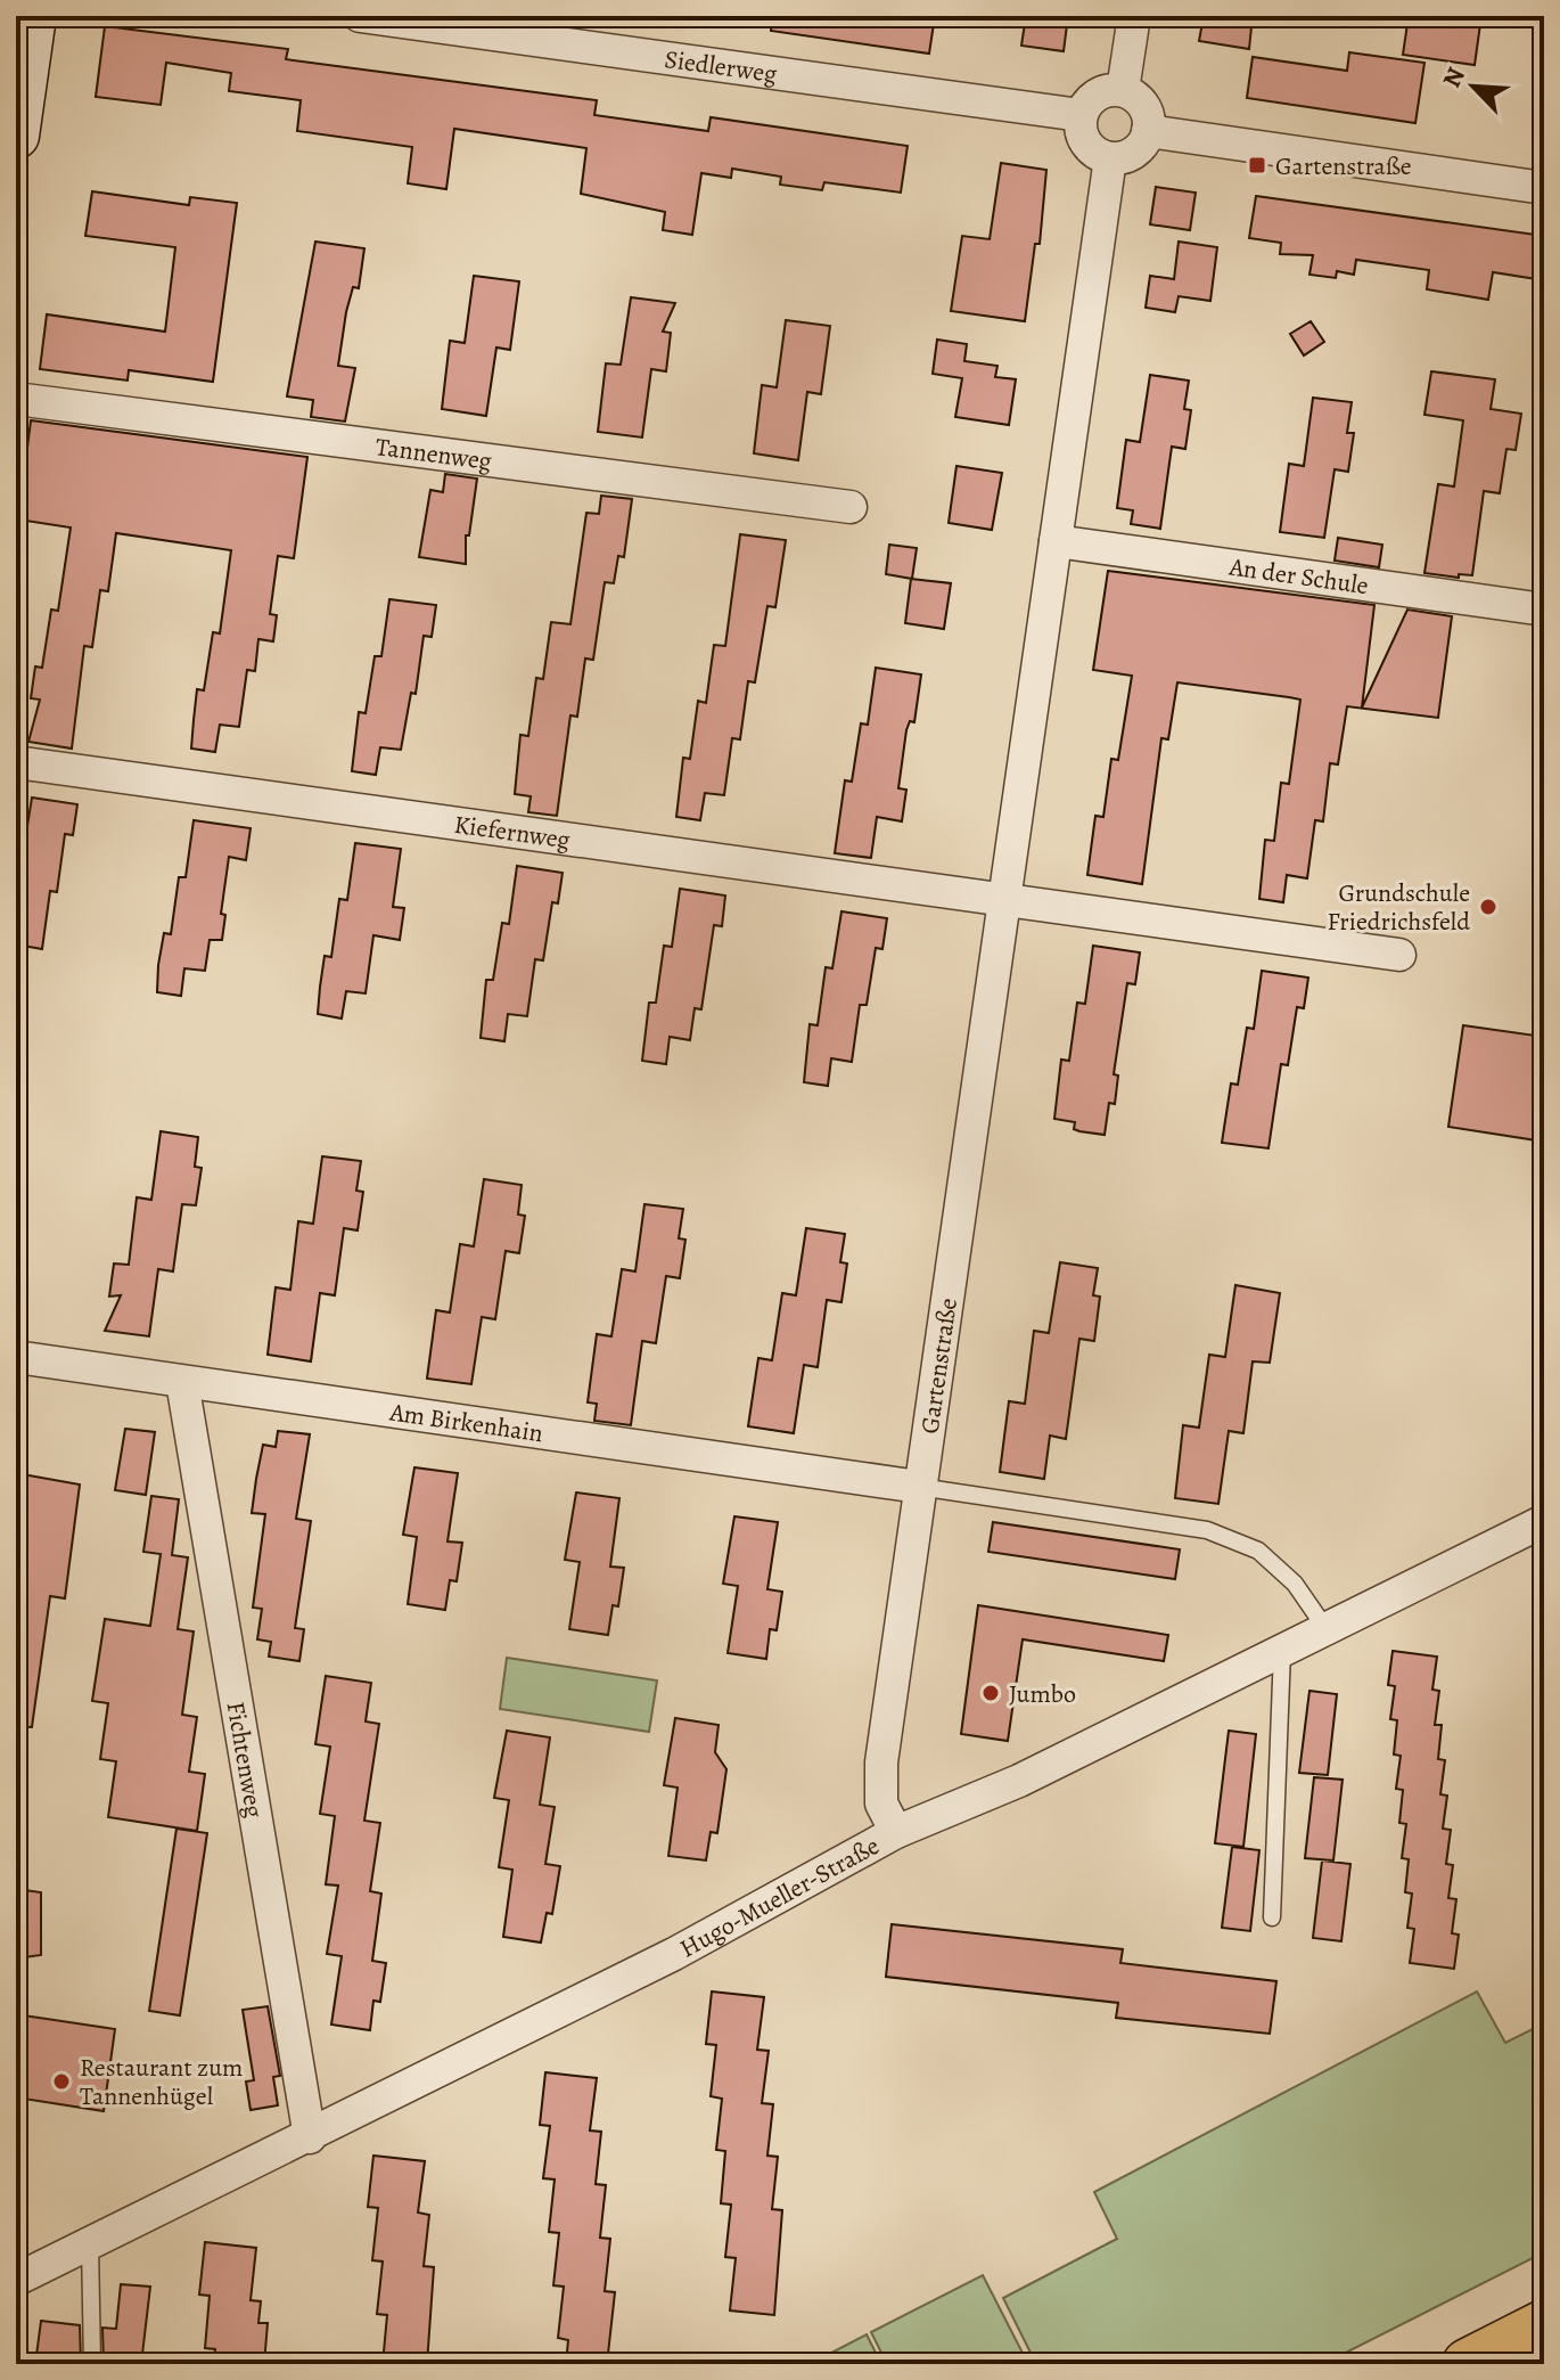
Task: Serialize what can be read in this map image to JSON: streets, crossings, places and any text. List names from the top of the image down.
{
  "streets": {
    "street": [
      "Siedlerweg",
      "Tannenweg",
      "An der Schule",
      "Kiefernweg",
      "Gartenstraße",
      "Am Birkenhain",
      "Fichtenweg",
      "Hugo-Mueller-Straße"
    ]
  },
  "crossings": [
    ["Siedlerweg", "Gartenstraße"],
    ["An der Schule", "Gartenstraße"],
    ["Kiefernweg", "Gartenstraße"],
    ["Gartenstraße", "Am Birkenhain"],
    ["Gartenstraße", "Hugo-Mueller-Straße"],
    ["Am Birkenhain", "Fichtenweg"],
    ["Fichtenweg", "Hugo-Mueller-Straße"]
  ],
  "places": {
    "transit": ["Gartenstraße"],
    "other": ["Grundschule Friedrichsfeld", "Jumbo", "Restaurant zum Tannenhügel"]
  },
  "north": "top left"
}
